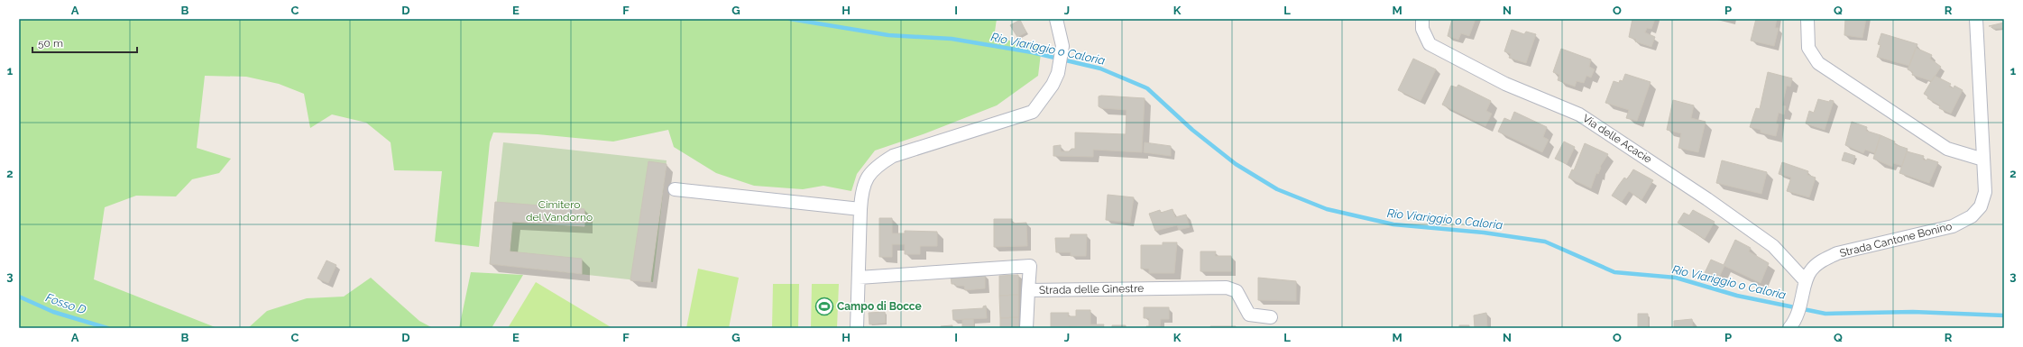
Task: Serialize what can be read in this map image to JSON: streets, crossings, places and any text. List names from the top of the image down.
{
  "streets": {
    "street": ["Via delle Acacie", "Strada Cantone Bonino", "Strada delle Ginestre"]
  },
  "crossings": [
    ["Via delle Acacie", "Strada Cantone Bonino"]
  ],
  "water": ["Rio Viariggio o Caloria", "Fosso D"],
  "parks": ["Cimitero del Vandorno"],
  "places": {
    "sports": ["Campo di Bocce"]
  },
  "scale_bar": "50 m",
  "grid": {
    "columns": [
      "A",
      "B",
      "C",
      "D",
      "E",
      "F",
      "G",
      "H",
      "I",
      "J",
      "K",
      "L",
      "M",
      "N",
      "O",
      "P",
      "Q",
      "R"
    ],
    "rows": ["1", "2", "3"]
  }
}
